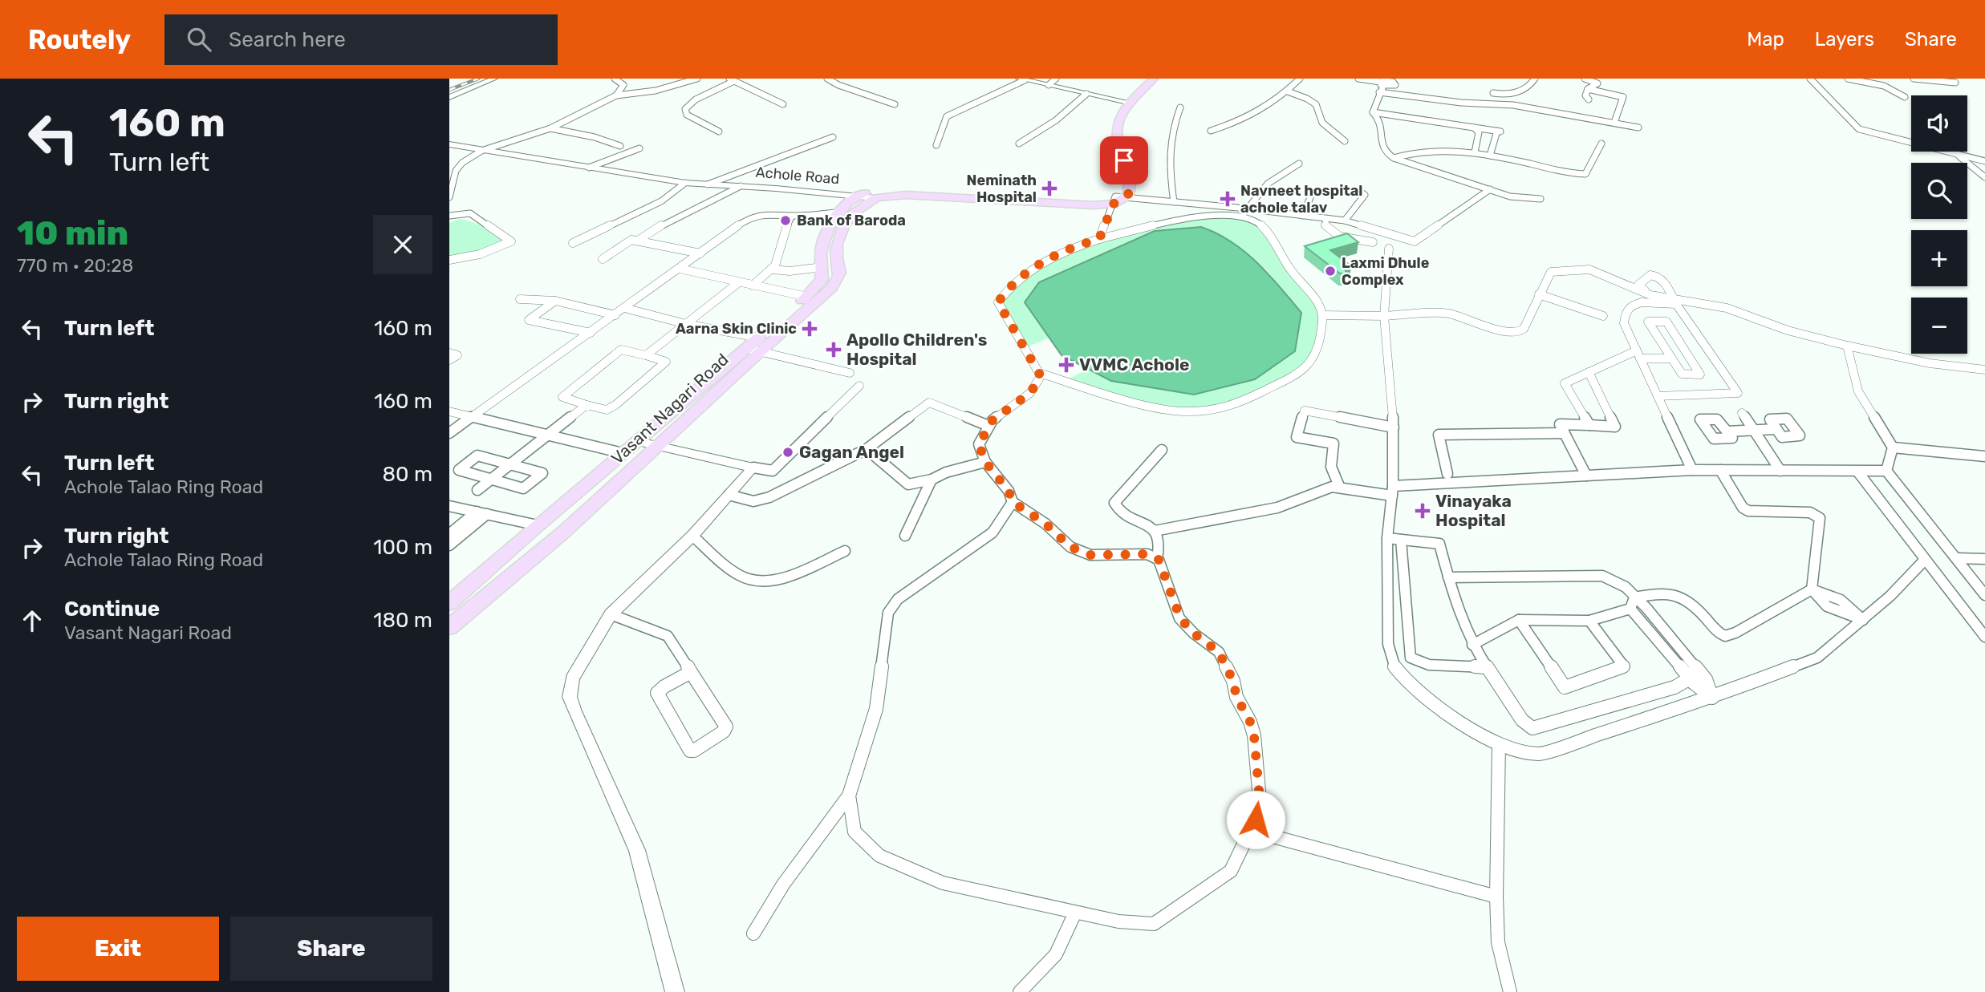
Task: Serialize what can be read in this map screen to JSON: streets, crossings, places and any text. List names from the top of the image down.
{
  "streets": {
    "main road": ["Achole Road", "Vasant Nagari Road"]
  },
  "crossings": [
    ["Achole Road", "Vasant Nagari Road"]
  ],
  "places": {
    "health": [
      "Neminath Hospital",
      "Navneet hospital achole talav",
      "Aarna Skin Clinic",
      "Apollo Children's Hospital",
      "VVMC Achole",
      "Vinayaka Hospital"
    ],
    "other": ["Bank of Baroda", "Laxmi Dhule Complex", "Gagan Angel"]
  },
  "page": {
    "header": "Routely",
    "search": "Search here",
    "nav": ["Map", "Layers", "Share"],
    "turn": ["160 m", "Turn left"],
    "map_buttons": ["+", "−"],
    "heading": ["10 min", "770 m · 20:28"],
    "list": [
      {
        "name": "Turn left",
        "value": "160 m"
      },
      {
        "name": "Turn right",
        "value": "160 m"
      },
      {
        "name": "Turn left",
        "note": "Achole Talao Ring Road",
        "value": "80 m"
      },
      {
        "name": "Turn right",
        "note": "Achole Talao Ring Road",
        "value": "100 m"
      },
      {
        "name": "Continue",
        "note": "Vasant Nagari Road",
        "value": "180 m"
      }
    ],
    "buttons": ["Exit", "Share"]
  }
}
